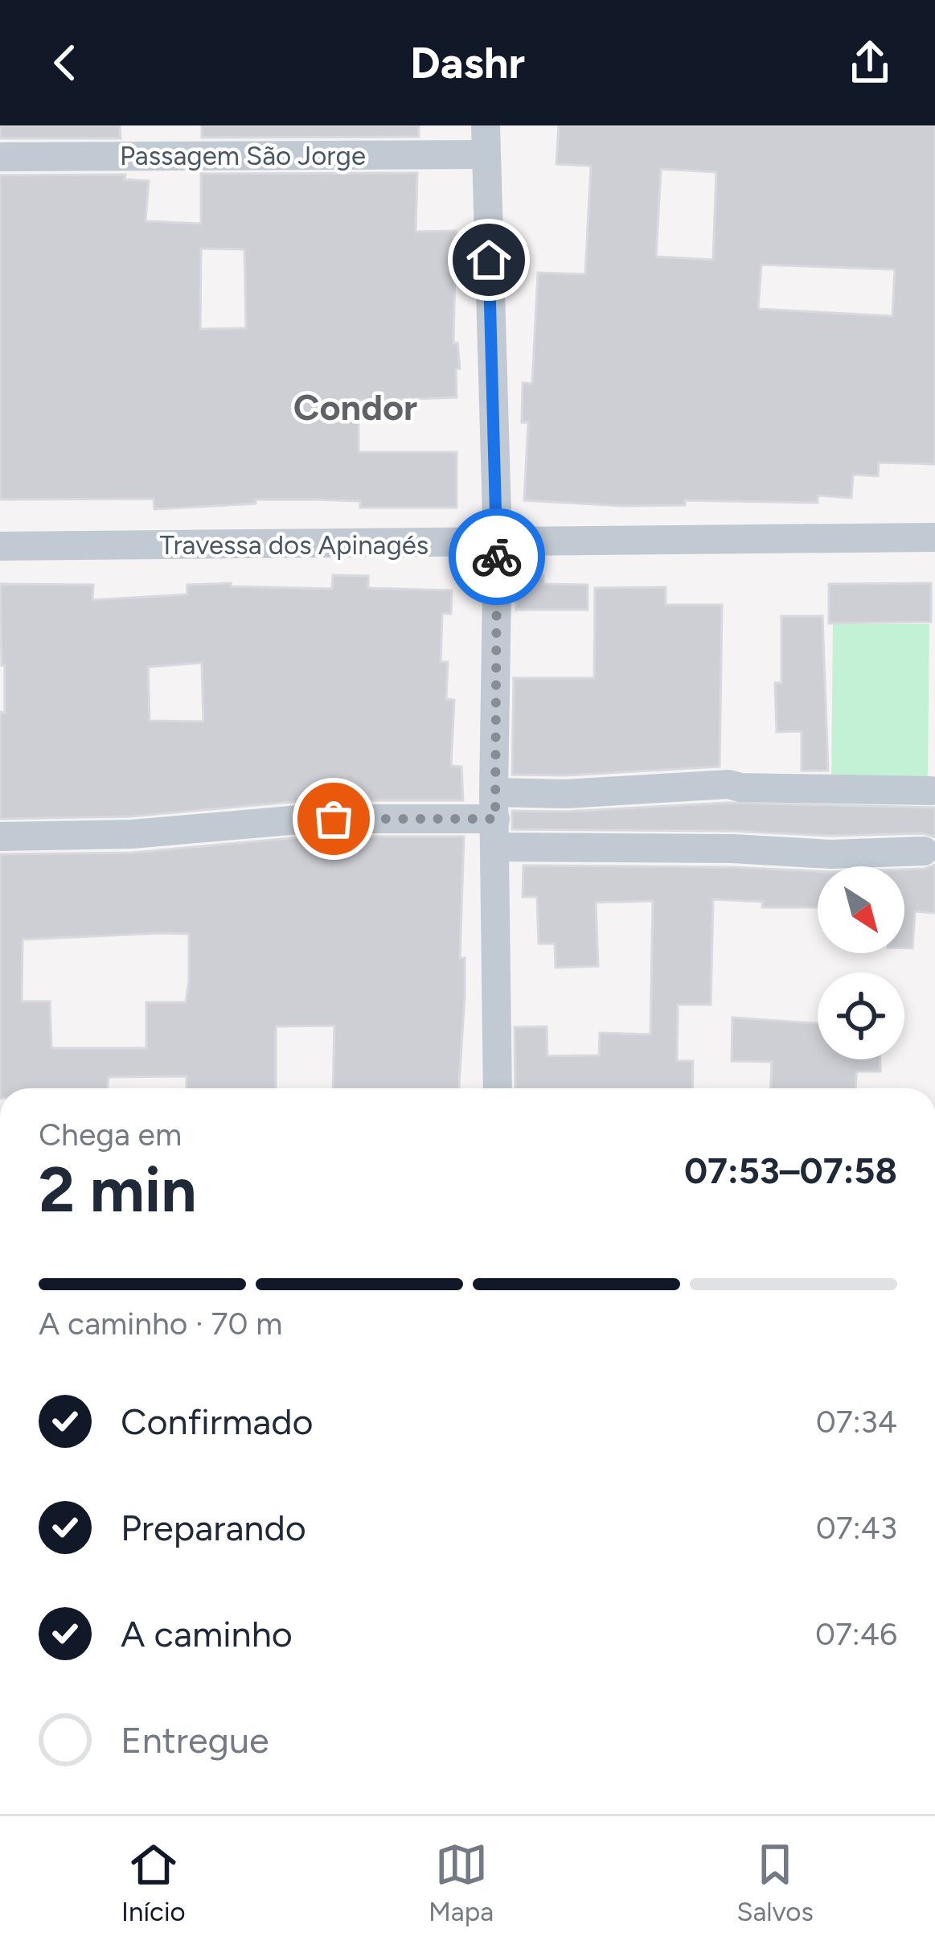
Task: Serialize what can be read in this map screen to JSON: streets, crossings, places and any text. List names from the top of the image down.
{
  "streets": {
    "street": ["Passagem São Jorge", "Travessa dos Apinagés"]
  },
  "districts": ["Condor"],
  "north": "bottom right",
  "page": {
    "header": "Dashr",
    "heading": ["2 min", "Chega em", "07:53–07:58"],
    "bar": "A caminho · 70 m",
    "list": [
      ["Confirmado", "07:34"],
      ["Preparando", "07:43"],
      ["A caminho", "07:46"],
      "Entregue"
    ],
    "tabs": ["Início", "Mapa", "Salvos"]
  }
}
